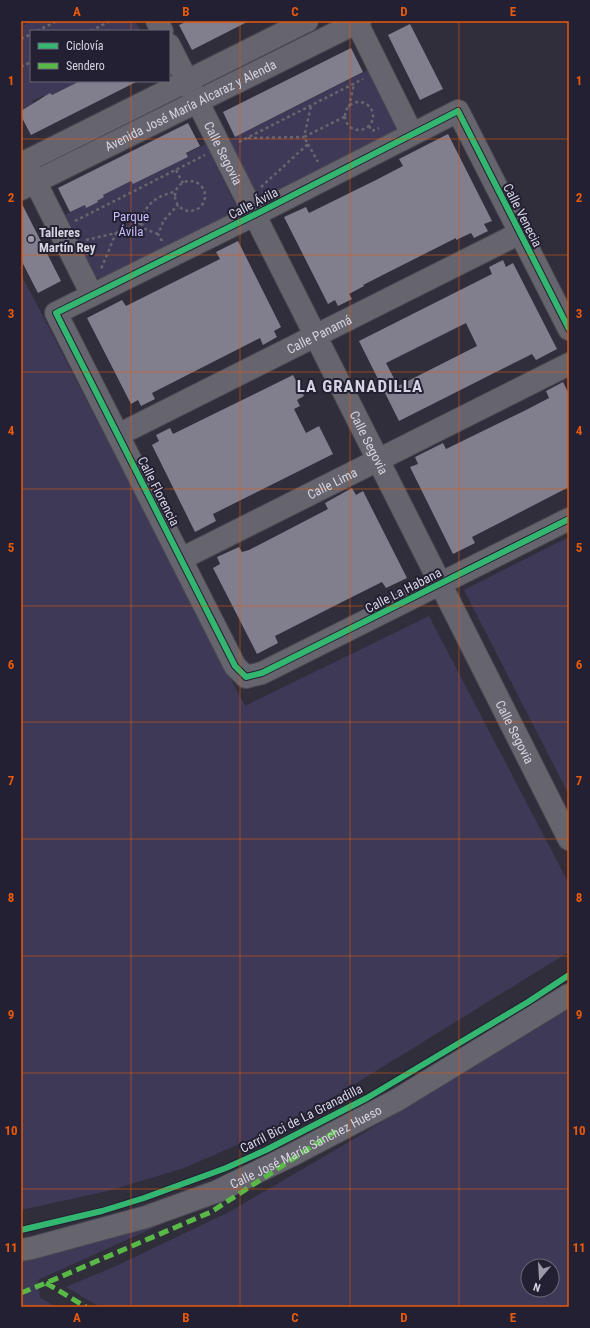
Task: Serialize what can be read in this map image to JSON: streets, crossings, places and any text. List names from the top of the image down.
{
  "streets": {
    "street": [
      "Avenida José María Alcaraz y Alenda",
      "Calle Segovia",
      "Calle Ávila",
      "Calle Venecia",
      "Calle Panamá",
      "Calle Lima",
      "Calle Florencia",
      "Calle La Habana",
      "Calle José María Sánchez Hueso"
    ],
    "cycle path": ["Carril Bici de La Granadilla"]
  },
  "crossings": [
    ["Avenida José María Alcaraz y Alenda", "Calle Segovia"],
    ["Calle Segovia", "Calle Ávila"],
    ["Calle Segovia", "Calle Panamá"],
    ["Calle Segovia", "Calle Lima"],
    ["Calle Segovia", "Calle La Habana"],
    ["Calle Ávila", "Calle Venecia"],
    ["Calle Ávila", "Calle Florencia"],
    ["Calle Venecia", "Calle Panamá"],
    ["Calle Panamá", "Calle Florencia"],
    ["Calle Lima", "Calle Florencia"],
    ["Calle Florencia", "Calle La Habana"]
  ],
  "districts": ["LA GRANADILLA"],
  "parks": ["Parque Ávila"],
  "places": ["Talleres Martín Rey"],
  "legend": ["Ciclovía", "Sendero"],
  "north": "bottom",
  "grid": {
    "columns": [
      "A",
      "B",
      "C",
      "D",
      "E"
    ],
    "rows": [
      "1",
      "2",
      "3",
      "4",
      "5",
      "6",
      "7",
      "8",
      "9",
      "10",
      "11"
    ]
  }
}
